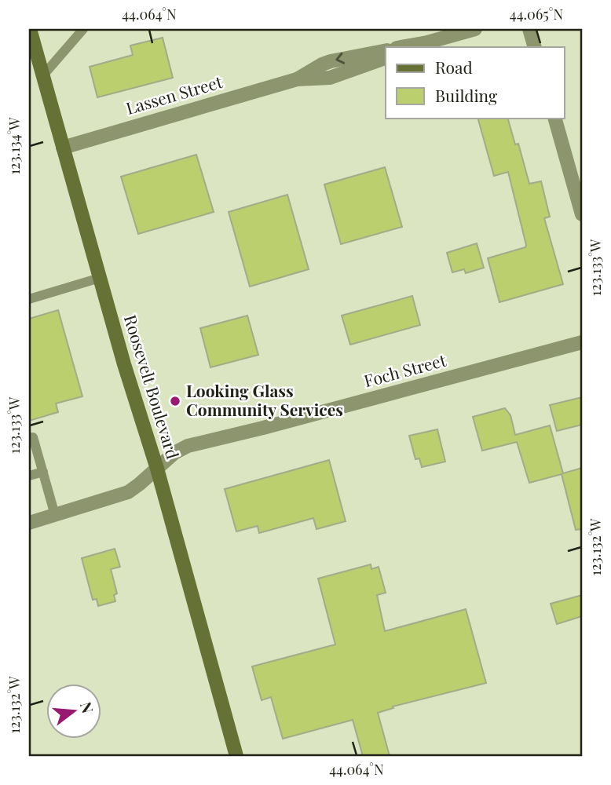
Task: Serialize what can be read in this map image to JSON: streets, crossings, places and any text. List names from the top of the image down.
{
  "streets": {
    "main road": ["Roosevelt Boulevard"],
    "street": ["Lassen Street", "Foch Street"]
  },
  "crossings": [
    ["Lassen Street", "Roosevelt Boulevard"],
    ["Foch Street", "Roosevelt Boulevard"]
  ],
  "places": ["Looking Glass Community Services"],
  "legend": ["Road", "Building"],
  "north": "right",
  "coordinates": [
    "44.064°N",
    "44.065°N",
    "123.134°W",
    "123.133°W",
    "123.132°W"
  ]
}
